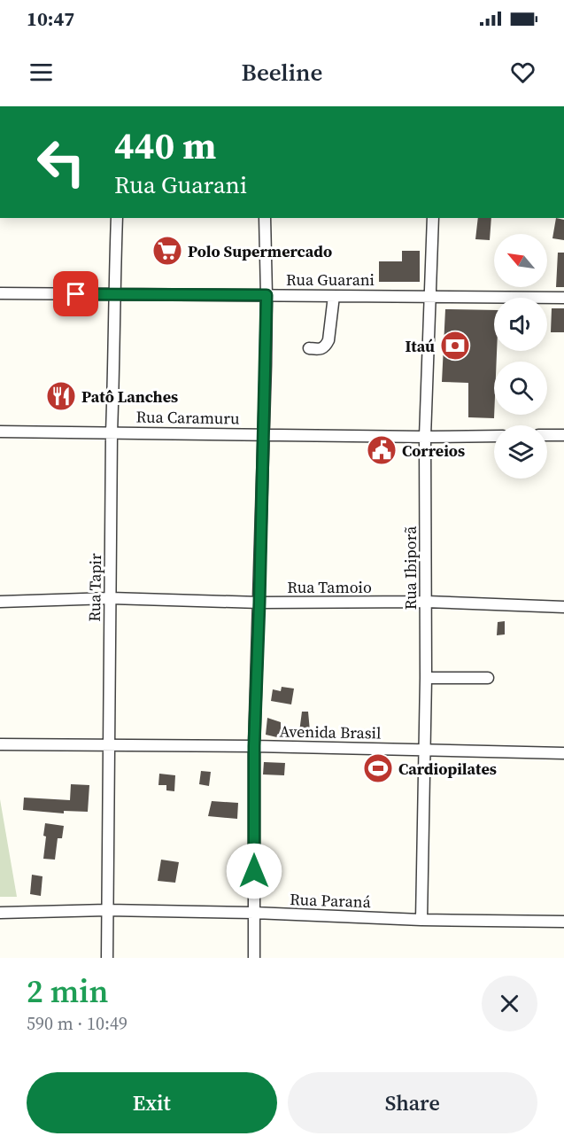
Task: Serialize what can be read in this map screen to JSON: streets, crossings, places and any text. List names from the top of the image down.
{
  "streets": {
    "street": [
      "Rua Guarani",
      "Rua Caramuru",
      "Rua Ibiporã",
      "Rua Tamoio",
      "Rua Tapir",
      "Avenida Brasil",
      "Rua Paraná"
    ]
  },
  "crossings": [
    ["Rua Guarani", "Rua Ibiporã"],
    ["Rua Guarani", "Rua Tapir"],
    ["Rua Caramuru", "Rua Ibiporã"],
    ["Rua Caramuru", "Rua Tapir"],
    ["Rua Ibiporã", "Rua Tamoio"],
    ["Rua Ibiporã", "Avenida Brasil"],
    ["Rua Ibiporã", "Rua Paraná"],
    ["Rua Tamoio", "Rua Tapir"],
    ["Rua Tapir", "Avenida Brasil"],
    ["Rua Tapir", "Rua Paraná"]
  ],
  "places": {
    "supermarket": ["Polo Supermercado"],
    "bank": ["Itaú"],
    "restaurant": ["Patô Lanches"],
    "public building": ["Correios"],
    "sports": ["Cardiopilates"]
  },
  "north": "top left",
  "page": {
    "status": "10:47",
    "header": "Beeline",
    "turn": ["440 m", "Rua Guarani"],
    "heading": ["2 min", "590 m · 10:49"],
    "buttons": ["Exit", "Share"]
  }
}
